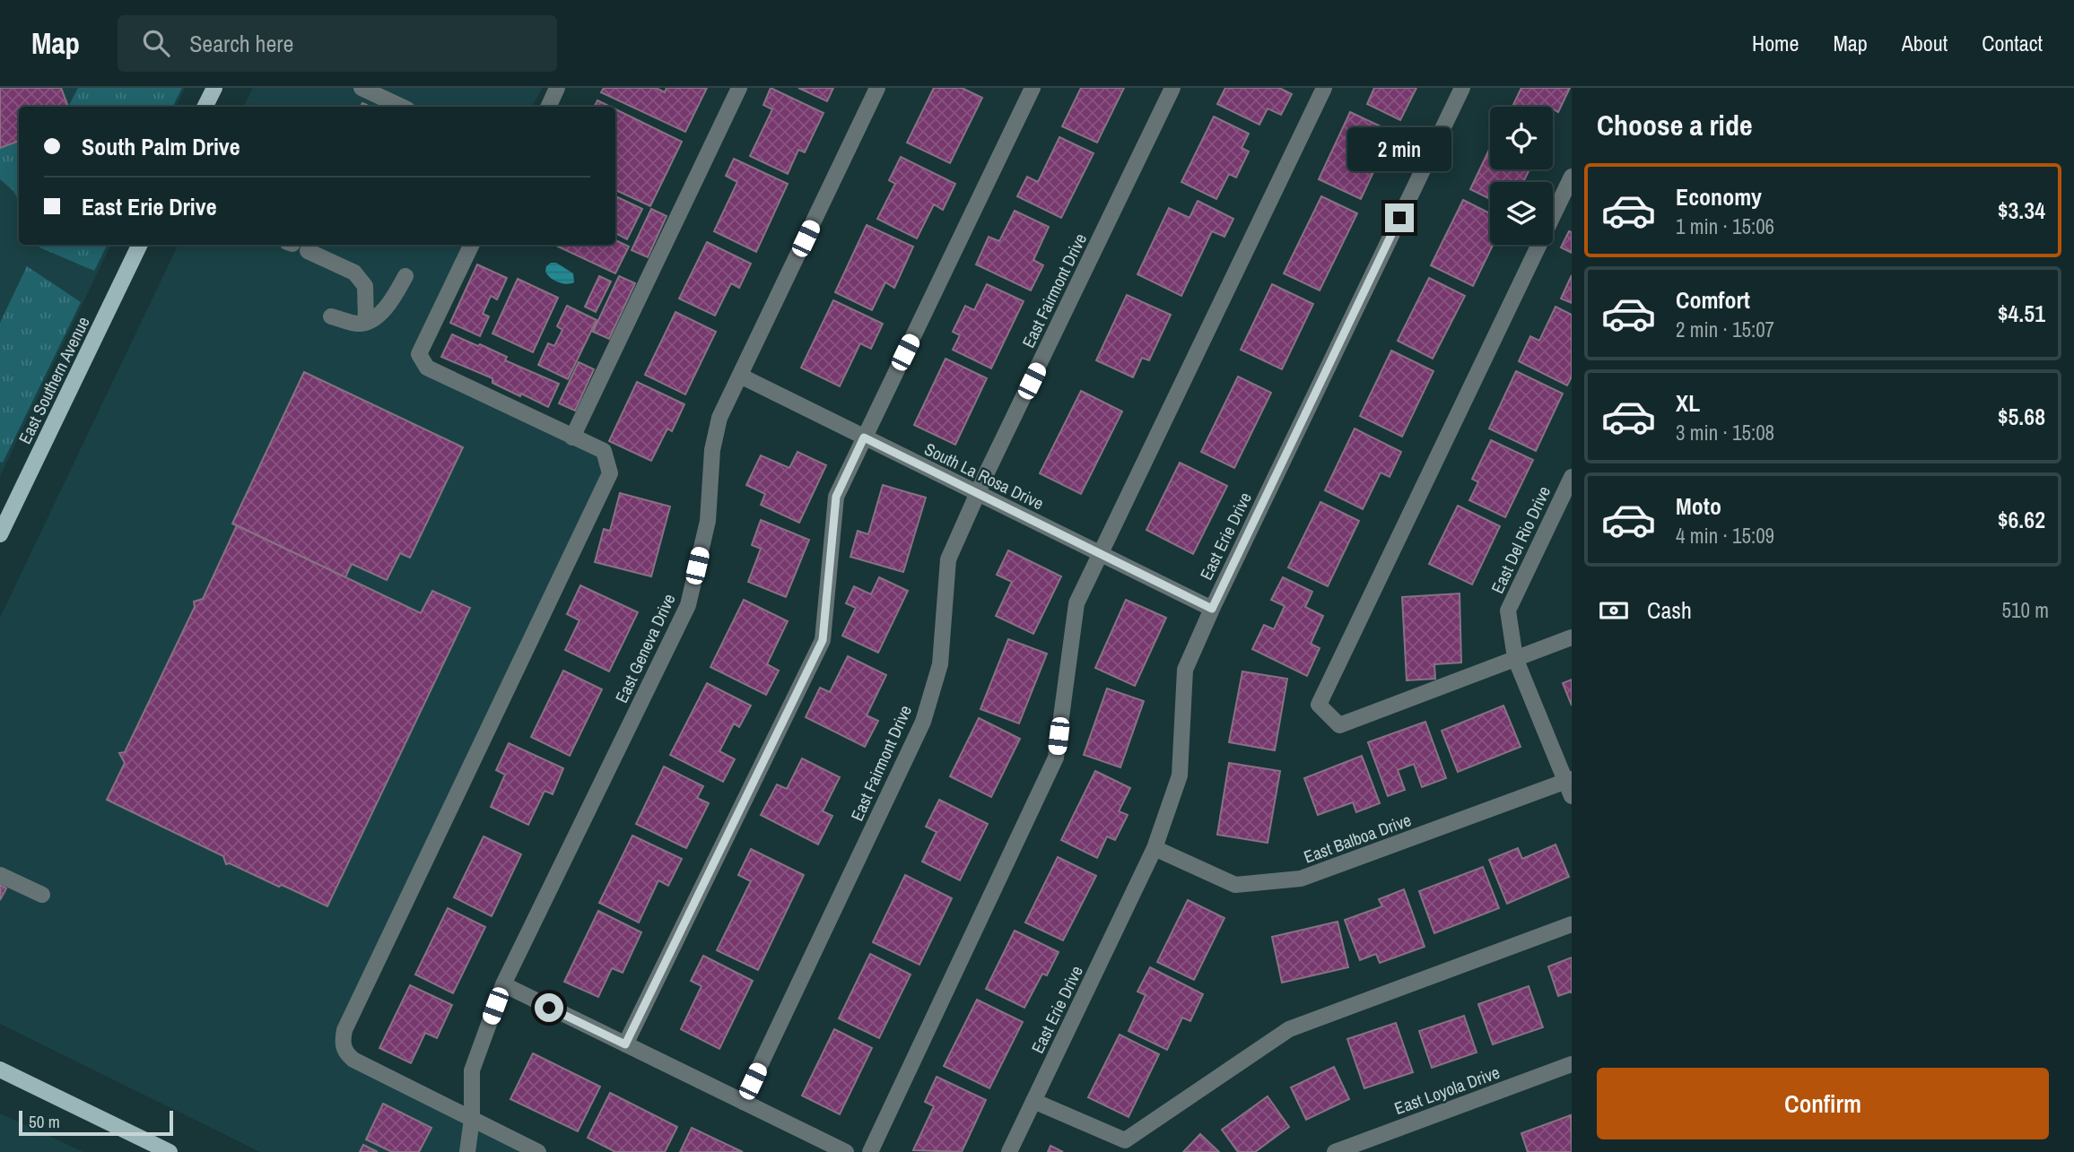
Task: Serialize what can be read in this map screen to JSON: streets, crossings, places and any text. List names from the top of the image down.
{
  "streets": {
    "main road": ["East Southern Avenue"],
    "street": [
      "East Fairmont Drive",
      "South La Rosa Drive",
      "East Erie Drive",
      "East Del Rio Drive",
      "East Geneva Drive",
      "East Balboa Drive",
      "East Loyola Drive"
    ]
  },
  "crossings": [
    ["East Fairmont Drive", "South La Rosa Drive"],
    ["South La Rosa Drive", "East Erie Drive"],
    ["South La Rosa Drive", "East Geneva Drive"],
    ["East Erie Drive", "East Balboa Drive"],
    ["East Del Rio Drive", "East Balboa Drive"]
  ],
  "scale_bar": "50 m",
  "page": {
    "header": "Map",
    "search": "Search here",
    "nav": [
      "Home",
      "Map",
      "About",
      "Contact"
    ],
    "heading": "Choose a ride",
    "banner": ["South Palm Drive", "East Erie Drive"],
    "bubble": "2 min",
    "list": [
      {
        "name": "Economy",
        "note": "1 min · 15:06",
        "value": "$3.34"
      },
      {
        "name": "Comfort",
        "note": "2 min · 15:07",
        "value": "$4.51"
      },
      {
        "name": "XL",
        "note": "3 min · 15:08",
        "value": "$5.68"
      },
      {
        "name": "Moto",
        "note": "4 min · 15:09",
        "value": "$6.62"
      }
    ],
    "pay": ["Cash", "510 m"],
    "buttons": "Confirm",
    "scale": "50 m"
  }
}
